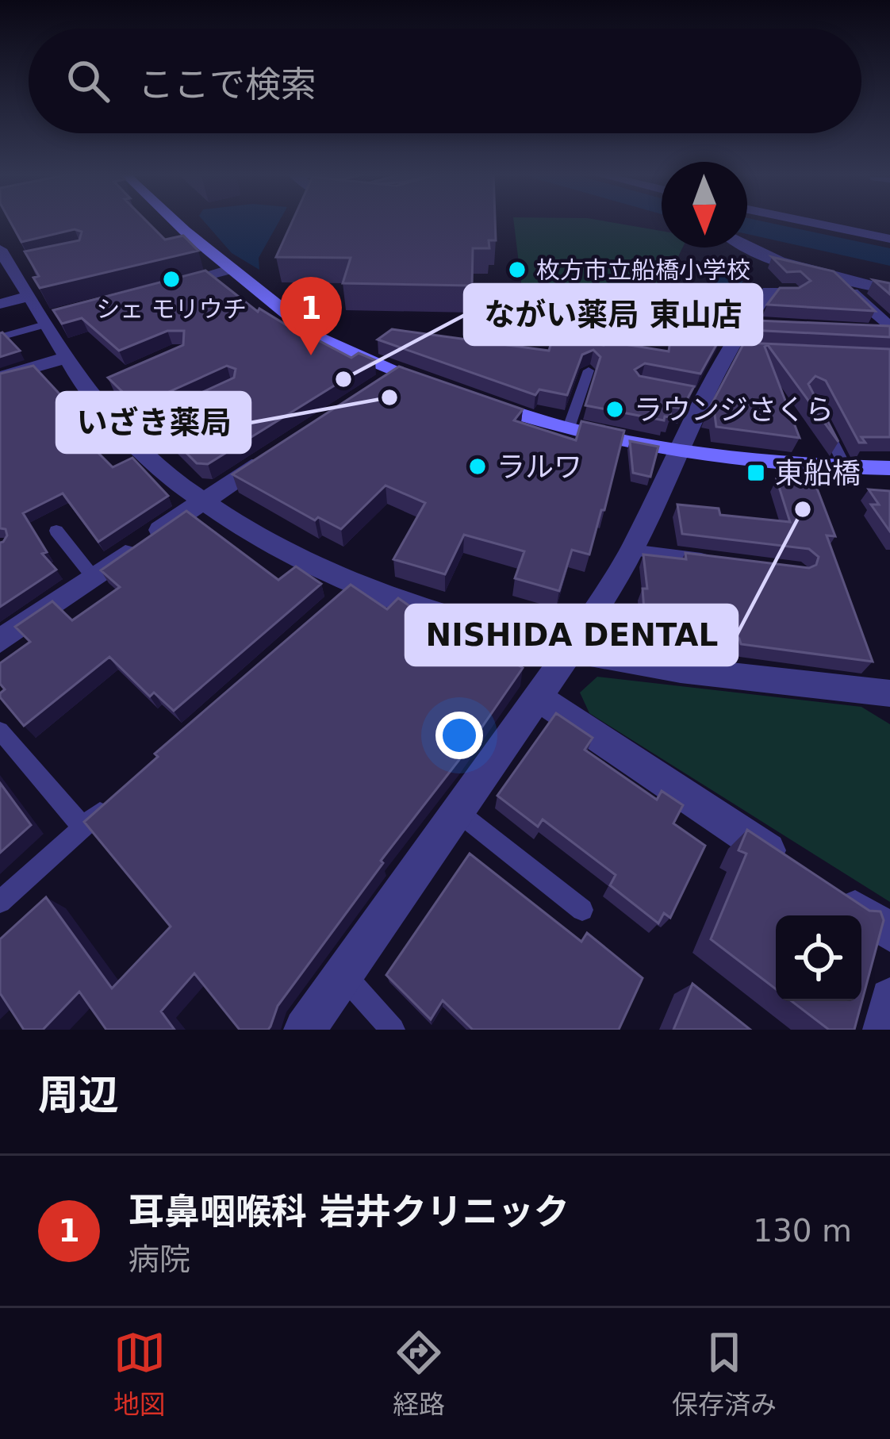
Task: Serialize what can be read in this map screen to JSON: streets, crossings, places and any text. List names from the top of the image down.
{
  "places": {
    "other": [
      "枚方市立船橋小学校",
      "シェ モリウチ",
      "ながい薬局 東山店",
      "いざき薬局",
      "ラウンジさくら",
      "ラルワ",
      "NISHIDA DENTAL"
    ],
    "transit": ["東船橋"]
  },
  "north": "bottom",
  "page": {
    "search": "ここで検索",
    "pins": "1",
    "heading": "周辺",
    "list": [
      {
        "mark": "1",
        "name": "耳鼻咽喉科 岩井クリニック",
        "note": "病院",
        "value": "130 m"
      }
    ],
    "nav": ["地図", "経路", "保存済み"]
  }
}
